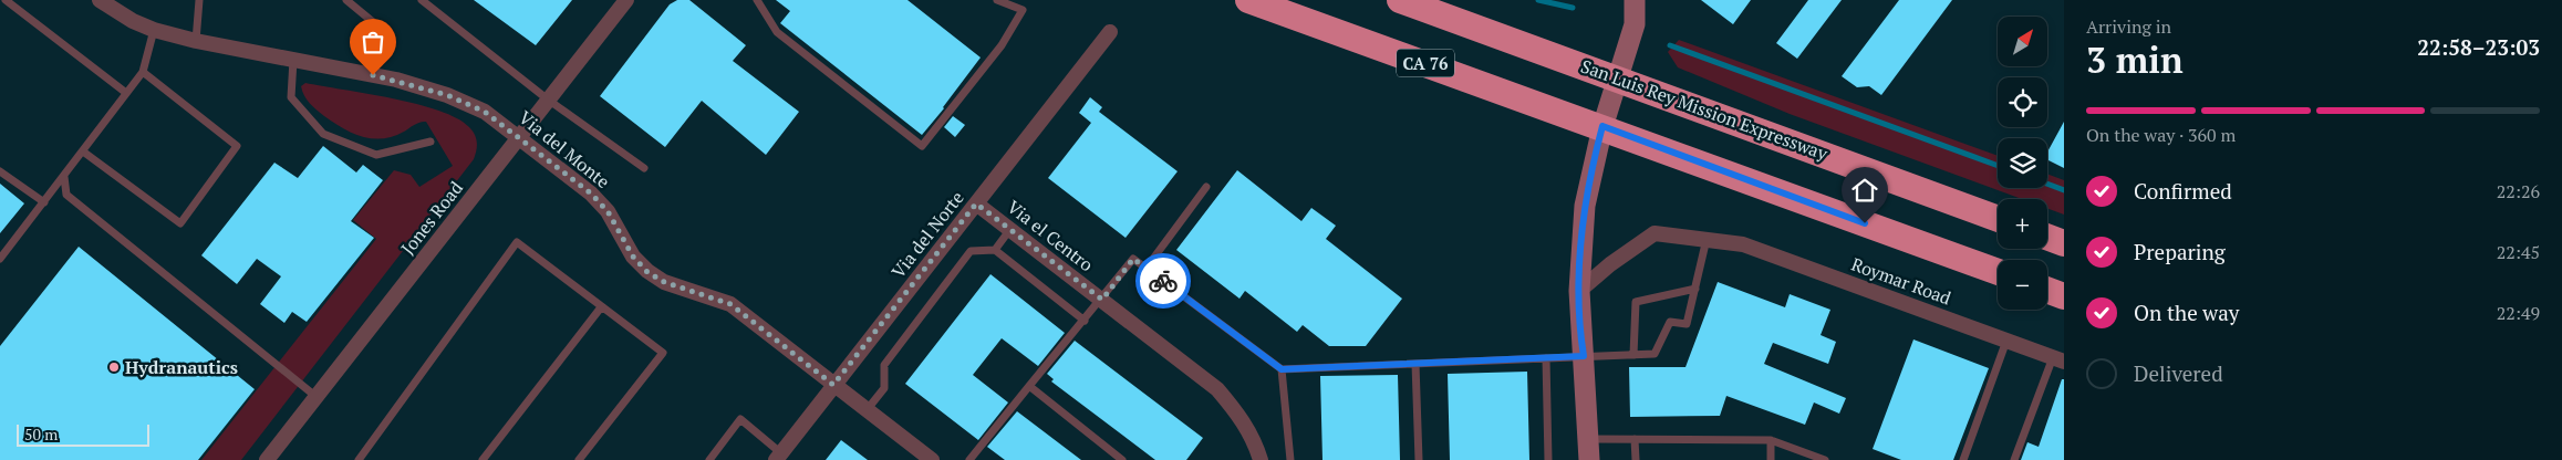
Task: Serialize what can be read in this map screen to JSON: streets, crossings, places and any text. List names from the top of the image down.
{
  "streets": {
    "highway": ["CA 76", "San Luis Rey Mission Expressway"],
    "street": [
      "Via del Monte",
      "Jones Road",
      "Via del Norte",
      "Via el Centro",
      "Roymar Road"
    ]
  },
  "crossings": [
    ["Via del Monte", "Jones Road"],
    ["Via del Monte", "Via del Norte"],
    ["Via del Norte", "Via el Centro"]
  ],
  "places": ["Hydranautics"],
  "scale_bar": "50 m",
  "north": "top right",
  "page": {
    "heading": ["3 min", "Arriving in", "22:58–23:03"],
    "map_buttons": ["+", "−"],
    "bar": "On the way · 360 m",
    "list": [
      ["Confirmed", "22:26"],
      ["Preparing", "22:45"],
      ["On the way", "22:49"],
      "Delivered"
    ],
    "scale": "50 m"
  }
}
